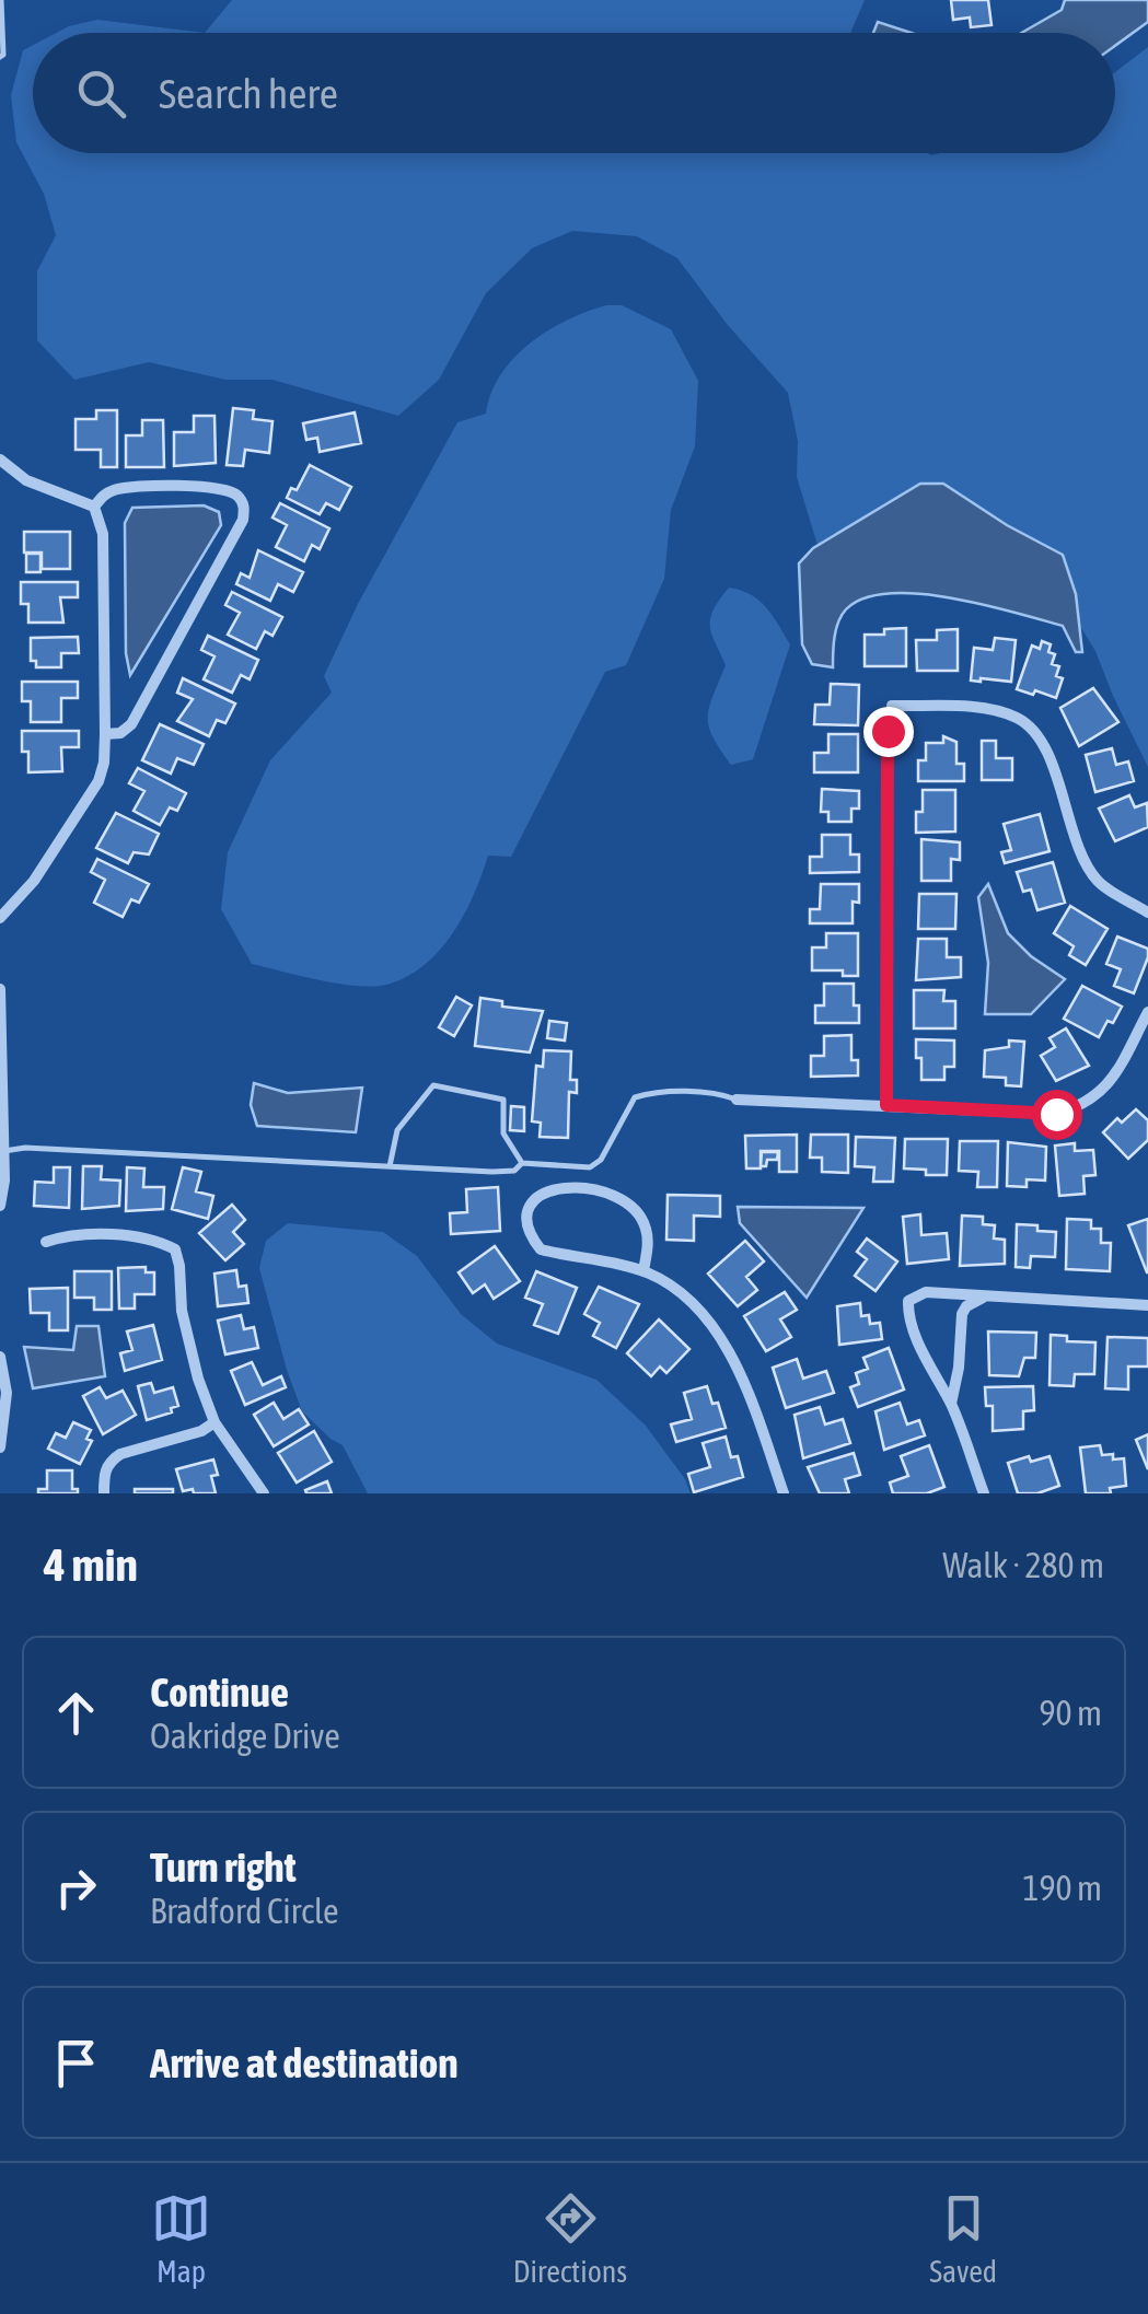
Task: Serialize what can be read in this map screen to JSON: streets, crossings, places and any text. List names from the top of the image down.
{
  "page": {
    "search": "Search here",
    "heading": ["4 min", "Walk · 280 m"],
    "list": [
      ["Continue", "Oakridge Drive", "90 m"],
      ["Turn right", "Bradford Circle", "190 m"],
      "Arrive at destination"
    ],
    "nav": ["Map", "Directions", "Saved"]
  }
}
